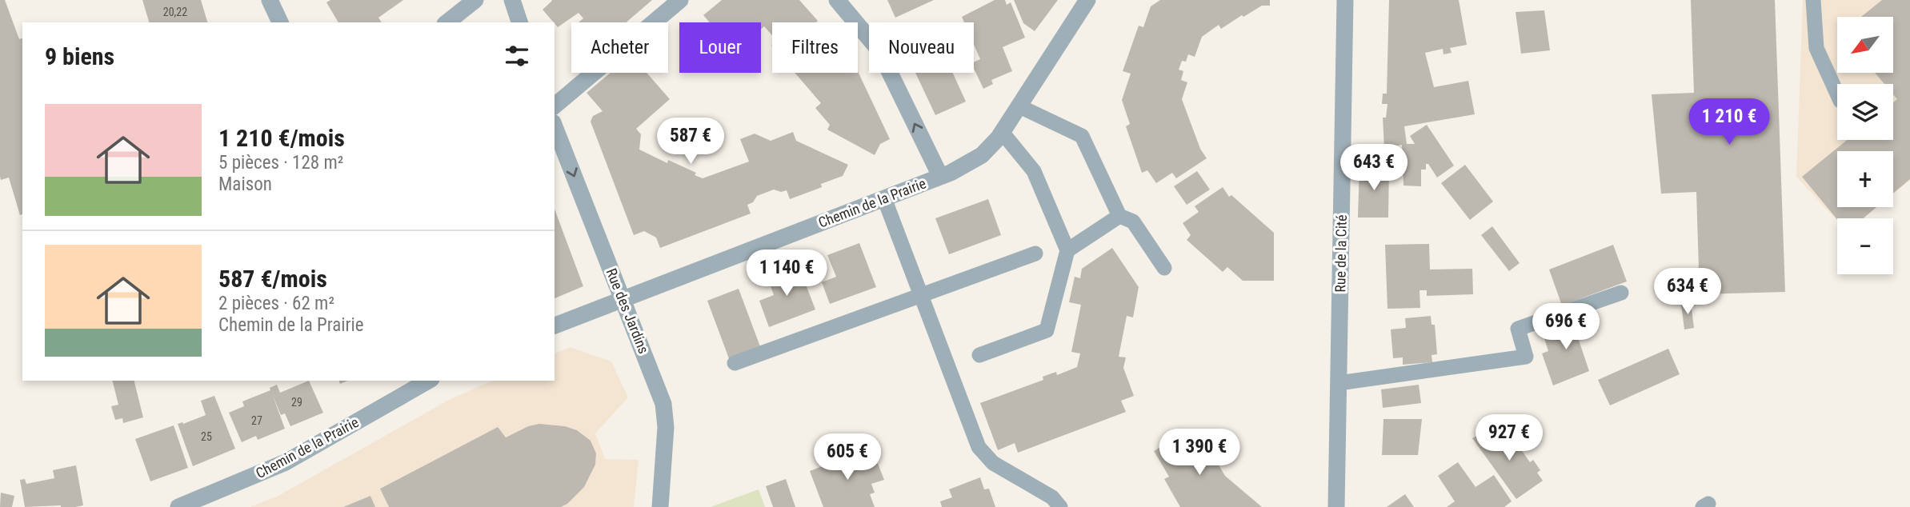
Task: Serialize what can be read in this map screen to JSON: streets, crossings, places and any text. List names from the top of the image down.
{
  "streets": {
    "street": ["Chemin de la Prairie", "Rue de la Cité", "Rue des Jardins"]
  },
  "crossings": [
    ["Chemin de la Prairie", "Rue des Jardins"]
  ],
  "one_way": ["Rue des Jardins"],
  "house_numbers": [
    "20,22",
    "29",
    "27",
    "25"
  ],
  "north": "bottom left",
  "page": {
    "map_buttons": ["+", "−"],
    "chip": [
      "Acheter",
      "Louer",
      "Filtres",
      "Nouveau"
    ],
    "heading": "9 biens",
    "list": [
      {
        "name": "1 210 €/mois",
        "note": "5 pièces · 128 m² · Maison"
      },
      {
        "name": "587 €/mois",
        "note": "2 pièces · 62 m² · Chemin de la Prairie"
      }
    ],
    "price": [
      "1 210 €",
      "587 €",
      "643 €",
      "1 140 €",
      "634 €",
      "696 €",
      "927 €",
      "1 390 €",
      "605 €"
    ]
  }
}
